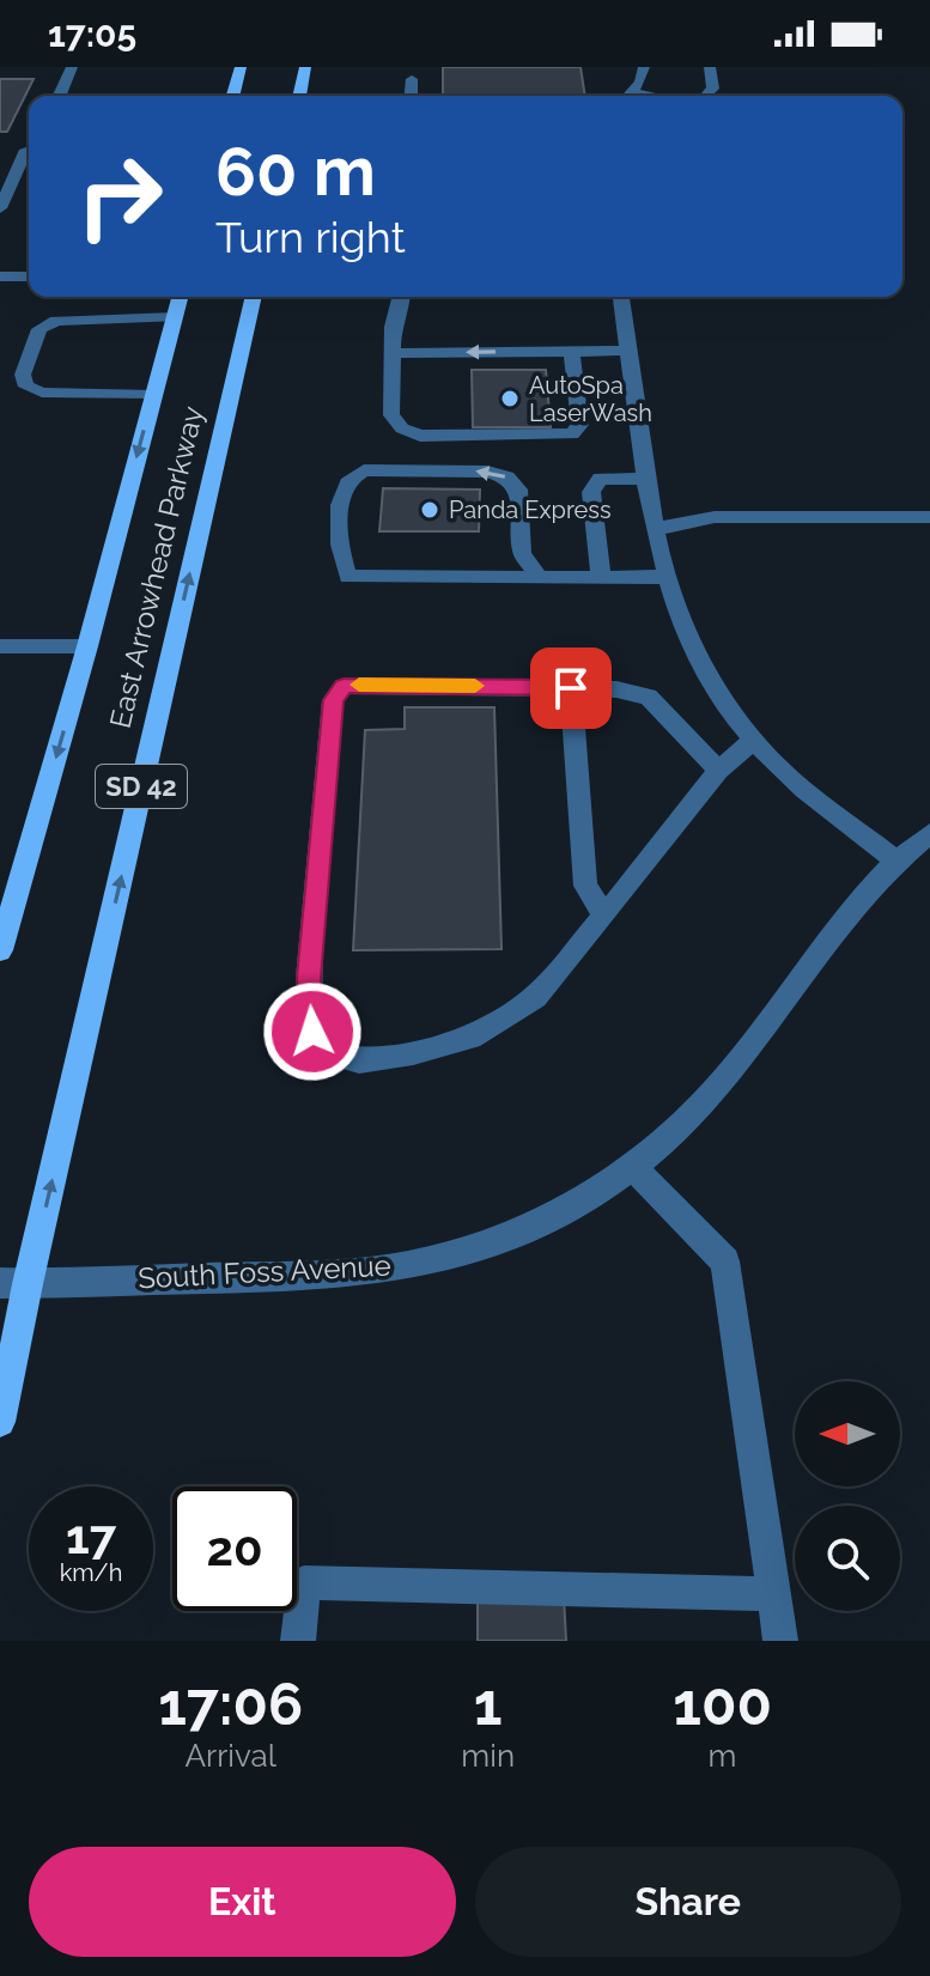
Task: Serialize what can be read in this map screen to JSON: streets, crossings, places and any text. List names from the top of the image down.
{
  "streets": {
    "main road": ["East Arrowhead Parkway", "SD 42"],
    "street": ["South Foss Avenue"]
  },
  "crossings": [
    ["East Arrowhead Parkway", "South Foss Avenue"]
  ],
  "places": ["AutoSpa LaserWash", "Panda Express"],
  "north": "left",
  "page": {
    "status": "17:05",
    "turn": ["60 m", "Turn right"],
    "speed": "17 km/h",
    "limit": "20",
    "eta": [
      "17:06",
      "Arrival",
      "1",
      "min",
      "100",
      "m"
    ],
    "buttons": ["Exit", "Share"]
  }
}
